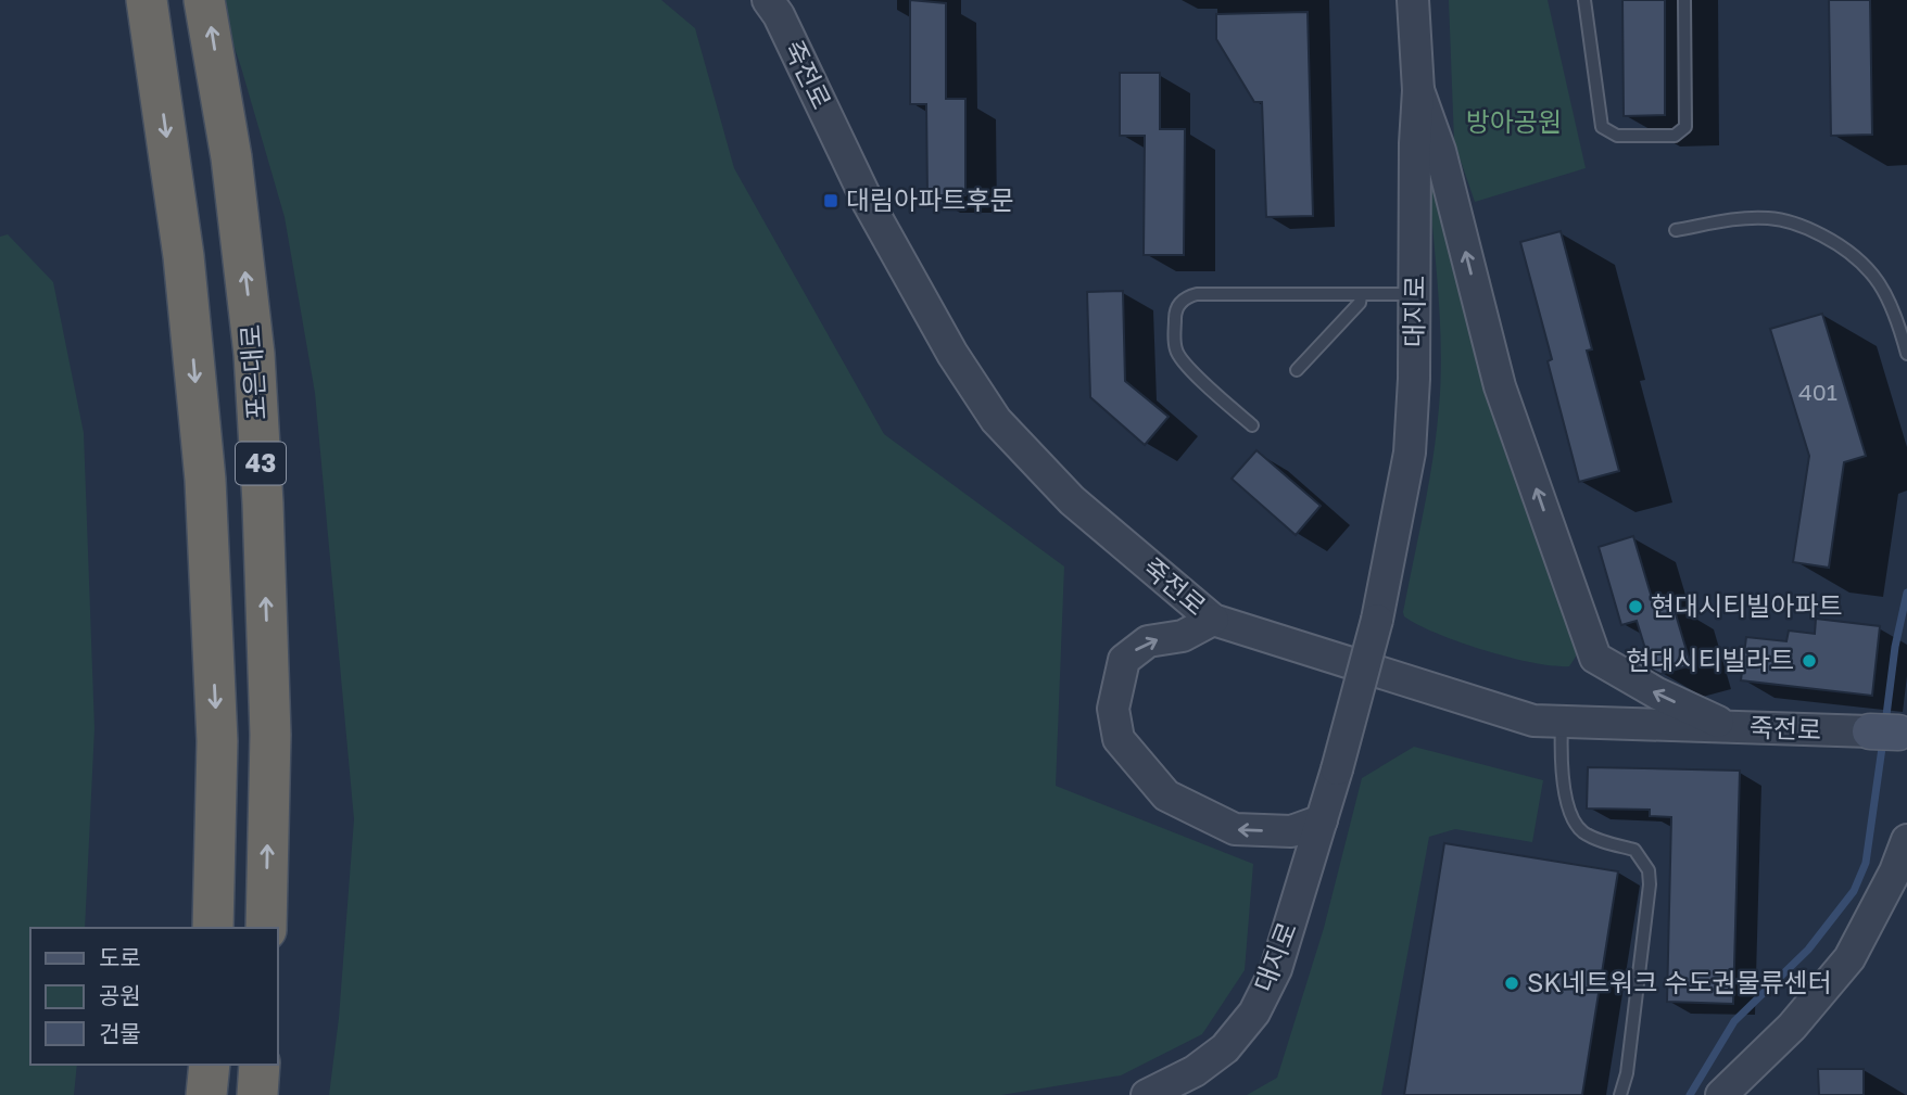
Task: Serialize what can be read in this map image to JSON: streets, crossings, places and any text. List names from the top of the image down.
{
  "streets": {
    "highway": ["포은대로", "43"],
    "street": ["죽전로", "대지로"]
  },
  "parks": ["방아공원"],
  "places": {
    "transit": ["대림아파트후문"],
    "other": ["현대시티빌아파트", "현대시티빌라트", "SK네트워크 수도권물류센터"]
  },
  "house_numbers": ["401"],
  "legend": ["도로", "공원", "건물"]
}
